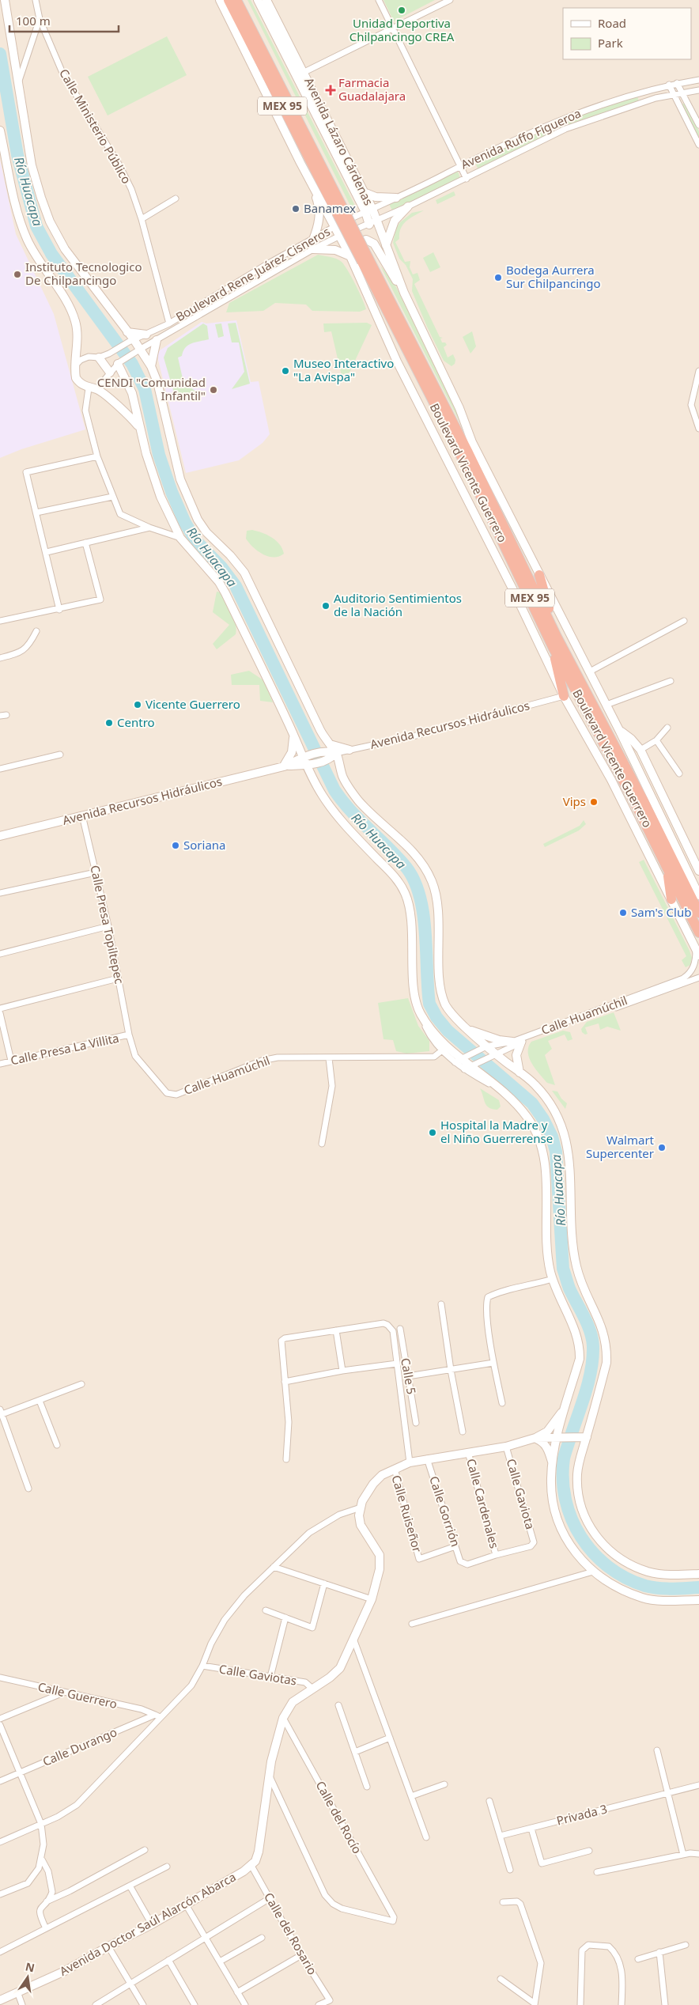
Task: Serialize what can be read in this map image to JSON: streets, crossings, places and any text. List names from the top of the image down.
{
  "streets": {
    "highway": ["MEX 95", "Boulevard Vicente Guerrero"],
    "main road": ["Avenida Lázaro Cárdenas", "Avenida Recursos Hidráulicos", "Avenida Doctor Saúl Alarcón Abarca"],
    "street": [
      "Calle Ministerio Público",
      "Avenida Ruffo Figueroa",
      "Boulevard Rene Juárez Cisneros",
      "Calle Presa Topiltepec",
      "Calle Huamúchil",
      "Calle Presa La Villita",
      "Calle 5",
      "Calle Gaviota",
      "Calle Cardenales",
      "Calle Gorrión",
      "Calle Ruiseñor",
      "Calle Gaviotas",
      "Calle Guerrero",
      "Calle Durango",
      "Privada 3",
      "Calle del Rocío",
      "Calle del Rosario"
    ]
  },
  "crossings": [
    ["Calle Ministerio Público", "Boulevard Rene Juárez Cisneros"],
    ["Avenida Ruffo Figueroa", "Avenida Lázaro Cárdenas"],
    ["Avenida Ruffo Figueroa", "Boulevard Rene Juárez Cisneros"],
    ["Avenida Ruffo Figueroa", "Boulevard Vicente Guerrero"],
    ["Avenida Lázaro Cárdenas", "Boulevard Rene Juárez Cisneros"],
    ["Avenida Lázaro Cárdenas", "Boulevard Vicente Guerrero"],
    ["Boulevard Rene Juárez Cisneros", "Boulevard Vicente Guerrero"],
    ["Boulevard Vicente Guerrero", "Avenida Recursos Hidráulicos"],
    ["Boulevard Vicente Guerrero", "Calle Huamúchil"],
    ["Avenida Recursos Hidráulicos", "Calle Presa Topiltepec"],
    ["Calle Presa Topiltepec", "Calle Huamúchil"],
    ["Calle Presa Topiltepec", "Calle Presa La Villita"],
    ["Calle Gaviota", "Calle Cardenales"],
    ["Calle Gaviota", "Calle Gorrión"],
    ["Calle Cardenales", "Calle Gorrión"],
    ["Calle Gorrión", "Calle Ruiseñor"],
    ["Calle Guerrero", "Calle Durango"],
    ["Avenida Doctor Saúl Alarcón Abarca", "Calle del Rosario"]
  ],
  "water": ["Río Huacapa"],
  "places": {
    "other": [
      "Unidad Deportiva Chilpancingo CREA",
      "Banamex",
      "Instituto Tecnologico De Chilpancingo",
      "Bodega Aurrera Sur Chilpancingo",
      "Museo Interactivo \"La Avispa\"",
      "CENDI \"Comunidad Infantil\"",
      "Auditorio Sentimientos de la Nación",
      "Vicente Guerrero",
      "Centro",
      "Vips",
      "Soriana",
      "Sam's Club",
      "Hospital la Madre y el Niño Guerrerense",
      "Walmart Supercenter"
    ],
    "health": ["Farmacia Guadalajara"]
  },
  "legend": ["Road", "Park"],
  "scale_bar": "100 m",
  "north": "top"
}
